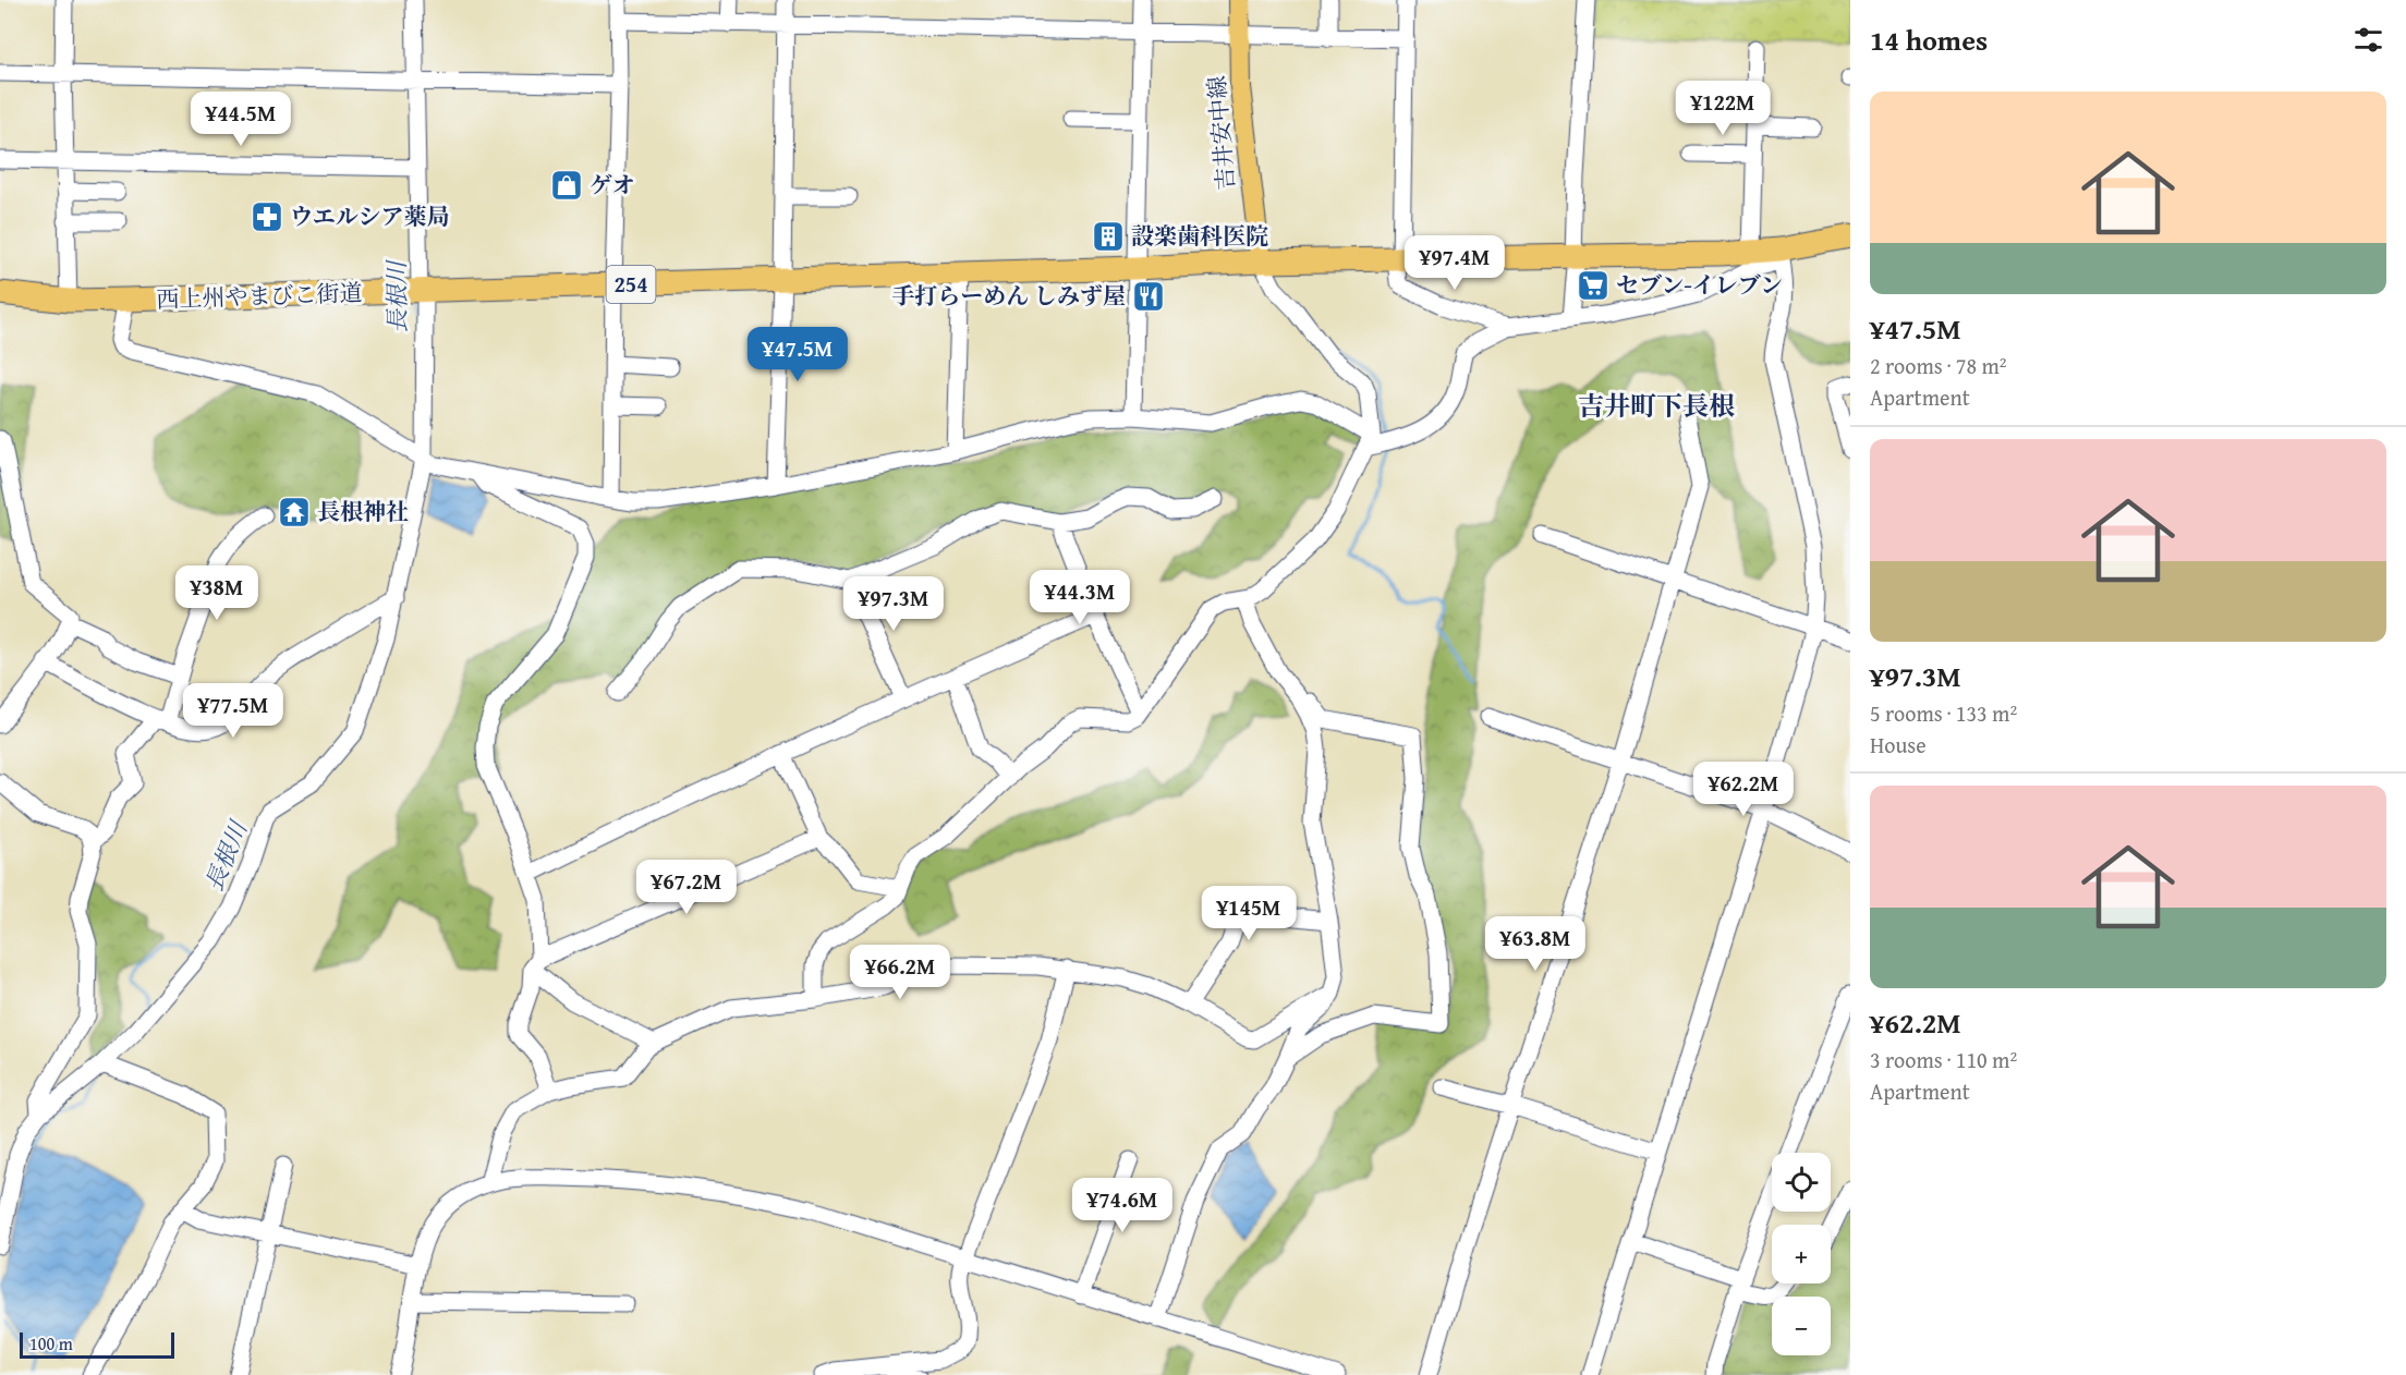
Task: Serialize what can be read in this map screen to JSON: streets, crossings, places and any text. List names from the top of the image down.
{
  "streets": {
    "highway": ["254", "西上州やまびこ街道"],
    "main road": ["吉井安中線"]
  },
  "crossings": [
    ["吉井安中線", "西上州やまびこ街道"]
  ],
  "districts": ["吉井町下長根"],
  "water": ["長根川"],
  "places": {
    "shop": ["ゲオ"],
    "pharmacy": ["ウエルシア薬局"],
    "building": ["設楽歯科医院"],
    "supermarket": ["セブン-イレブン"],
    "restaurant": ["手打らーめん しみず屋"],
    "temple": ["長根神社"]
  },
  "scale_bar": "100 m",
  "page": {
    "heading": "14 homes",
    "list": [
      {
        "name": "¥47.5M",
        "note": "2 rooms · 78 m² · Apartment"
      },
      {
        "name": "¥97.3M",
        "note": "5 rooms · 133 m² · House"
      },
      {
        "name": "¥62.2M",
        "note": "3 rooms · 110 m² · Apartment"
      }
    ],
    "price": [
      "¥122M",
      "¥44.5M",
      "¥97.4M",
      "¥47.5M",
      "¥38M",
      "¥44.3M",
      "¥97.3M",
      "¥77.5M",
      "¥62.2M",
      "¥67.2M",
      "¥145M",
      "¥63.8M",
      "¥66.2M",
      "¥74.6M"
    ],
    "map_buttons": ["+", "−"],
    "scale": "100 m"
  }
}
